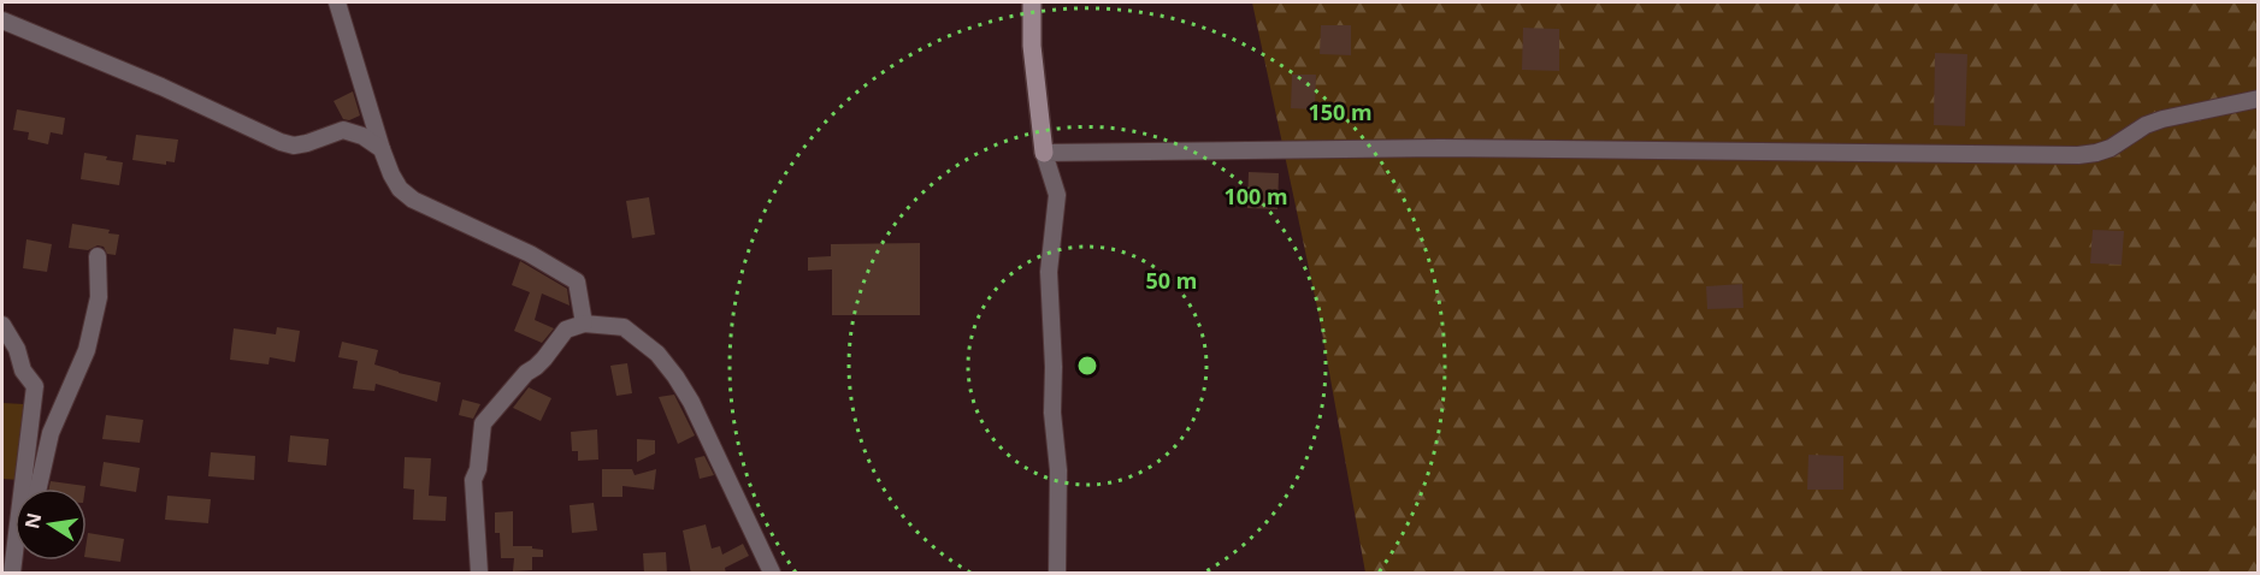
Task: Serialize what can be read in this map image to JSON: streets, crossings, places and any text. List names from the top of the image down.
{
  "north": "left",
  "rings": ["150 m", "100 m", "50 m"]
}
